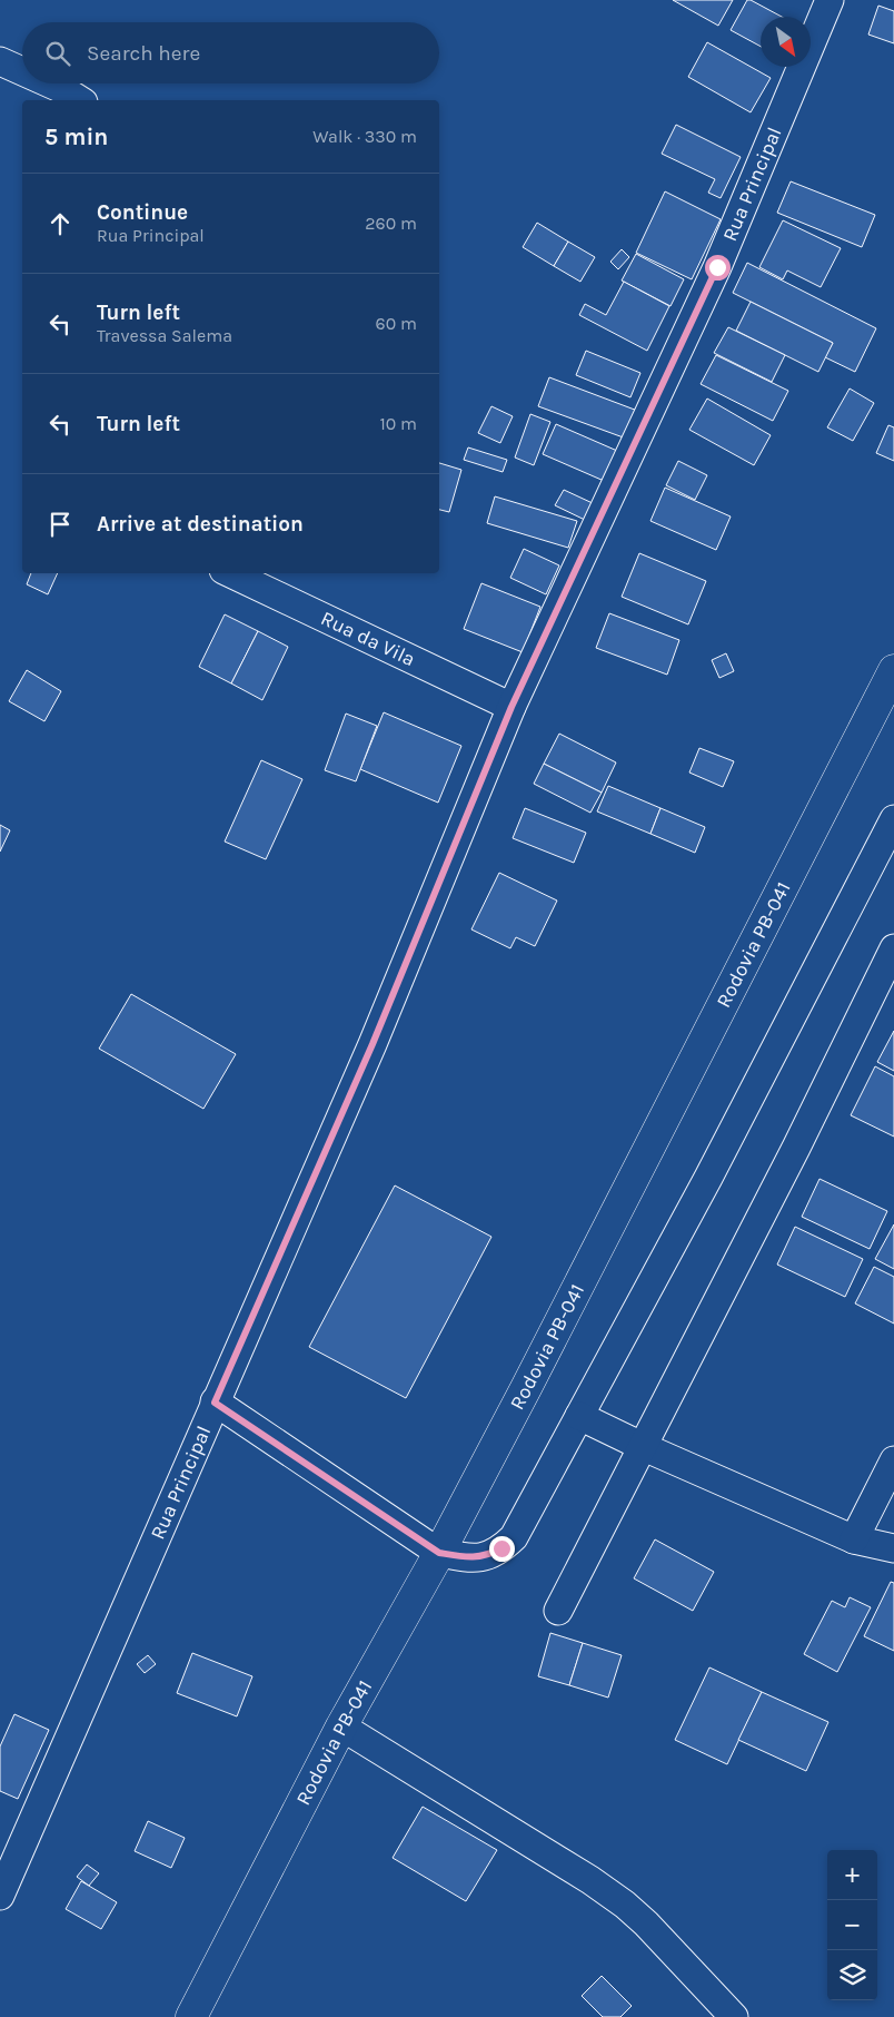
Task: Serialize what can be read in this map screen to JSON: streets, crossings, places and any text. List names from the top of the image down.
{
  "streets": {
    "main road": ["Rodovia PB-041"],
    "street": ["Rua Principal", "Rua da Vila"]
  },
  "crossings": [
    ["Rua Principal", "Rua da Vila"]
  ],
  "north": "bottom right",
  "page": {
    "search": "Search here",
    "heading": ["5 min", "Walk · 330 m"],
    "list": [
      ["Continue", "Rua Principal", "260 m"],
      ["Turn left", "Travessa Salema", "60 m"],
      ["Turn left", "10 m"],
      "Arrive at destination"
    ],
    "map_buttons": ["+", "−"]
  }
}
